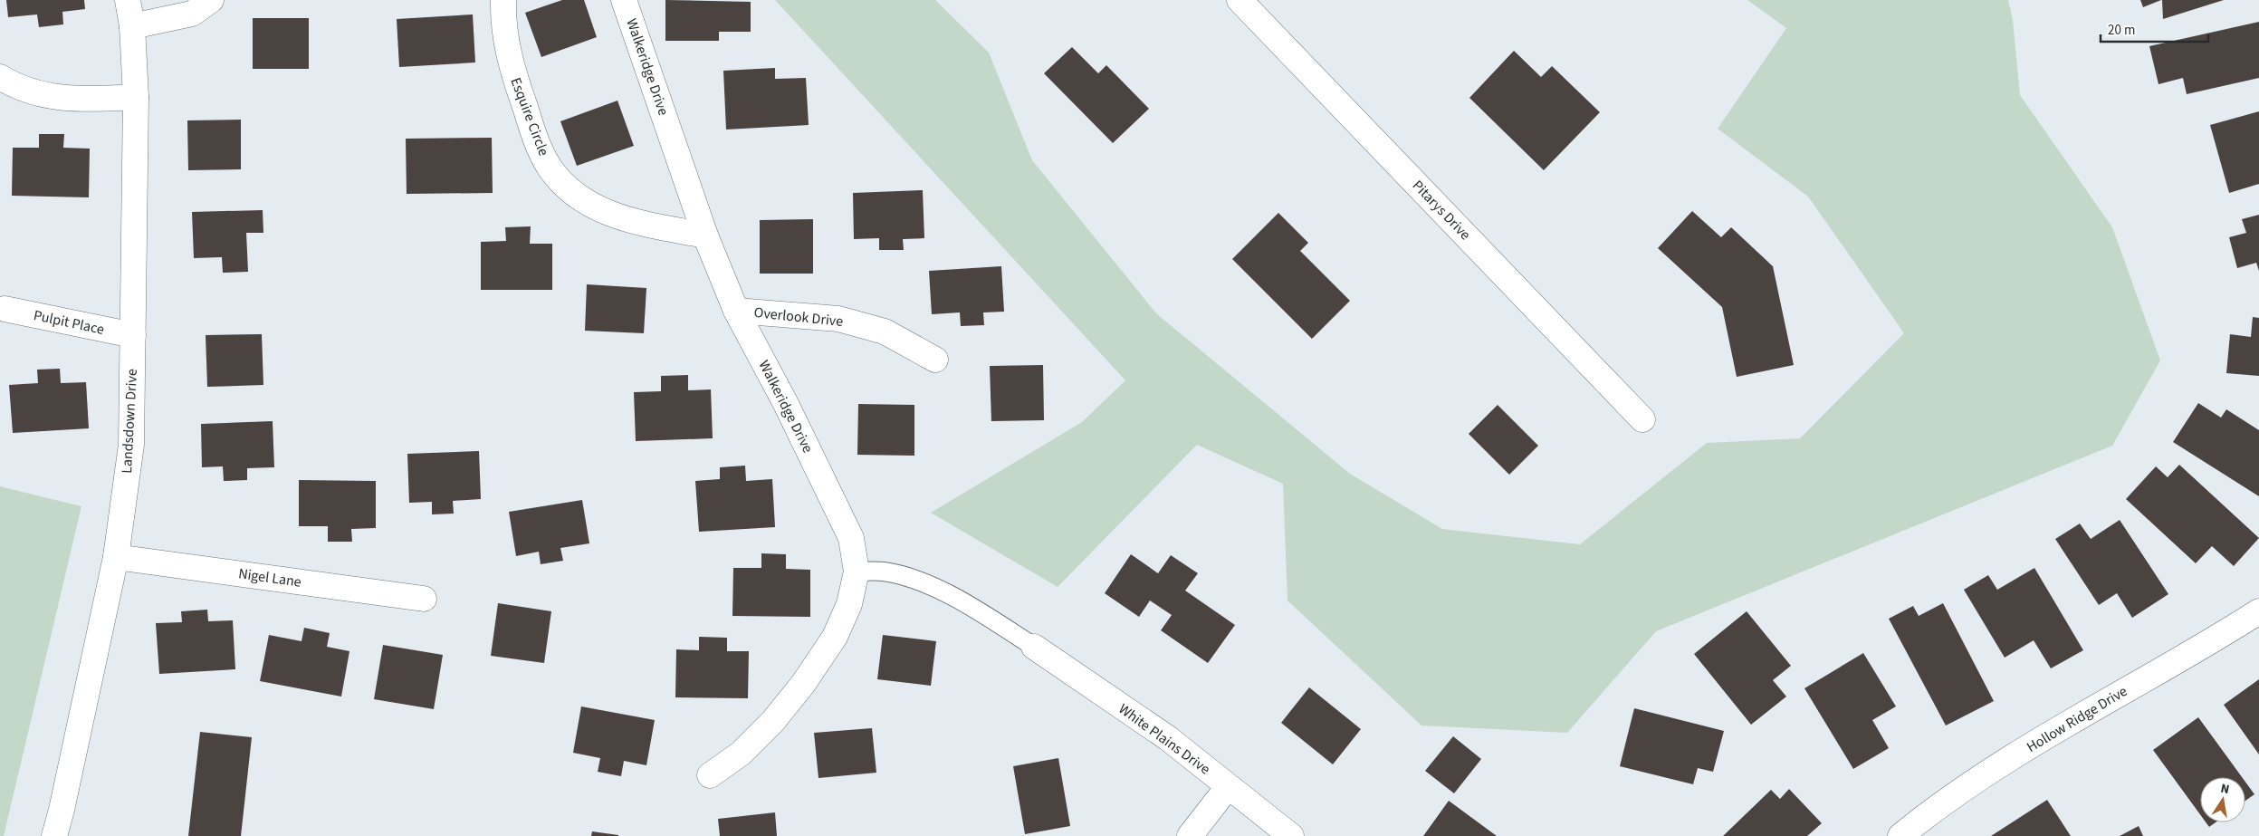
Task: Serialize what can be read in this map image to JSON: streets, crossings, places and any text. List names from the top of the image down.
{
  "streets": {
    "street": [
      "Walkeridge Drive",
      "Esquire Circle",
      "Pitarys Drive",
      "Overlook Drive",
      "Pulpit Place",
      "Landsdown Drive",
      "Nigel Lane",
      "Hollow Ridge Drive",
      "White Plains Drive"
    ]
  },
  "crossings": [
    ["Walkeridge Drive", "Esquire Circle"],
    ["Walkeridge Drive", "Overlook Drive"],
    ["Pulpit Place", "Landsdown Drive"],
    ["Landsdown Drive", "Nigel Lane"]
  ],
  "scale_bar": "20 m",
  "north": "top"
}
